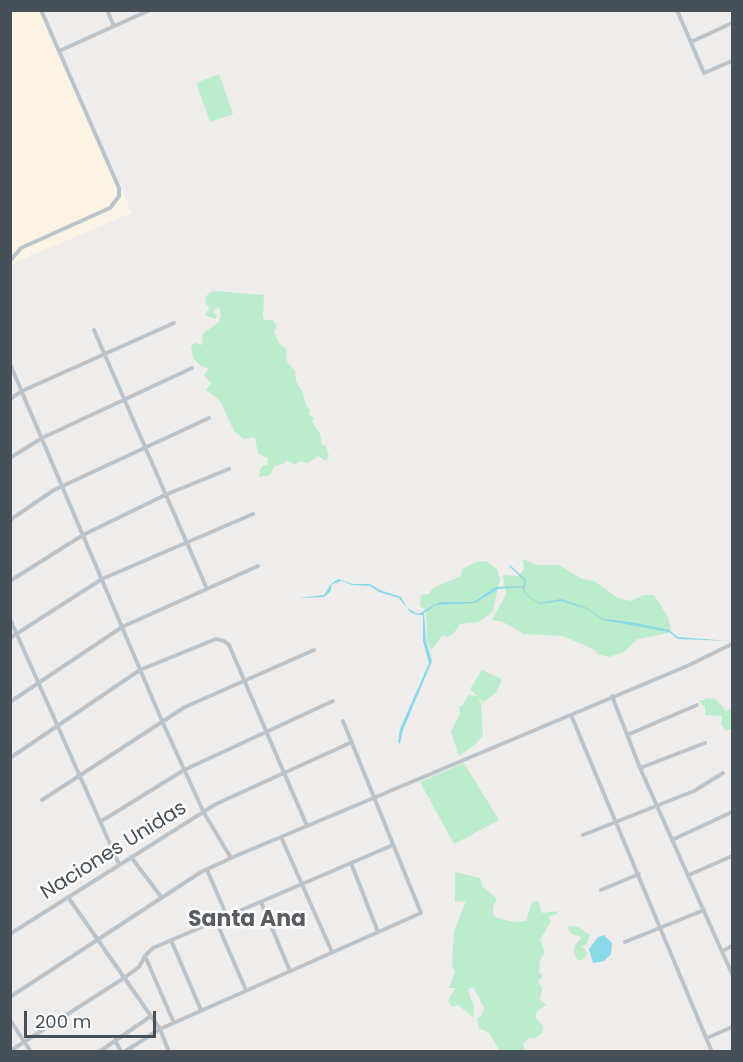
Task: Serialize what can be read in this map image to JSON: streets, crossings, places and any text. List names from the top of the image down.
{
  "streets": {
    "street": ["Naciones Unidas"]
  },
  "districts": ["Santa Ana"],
  "scale_bar": "200 m"
}
